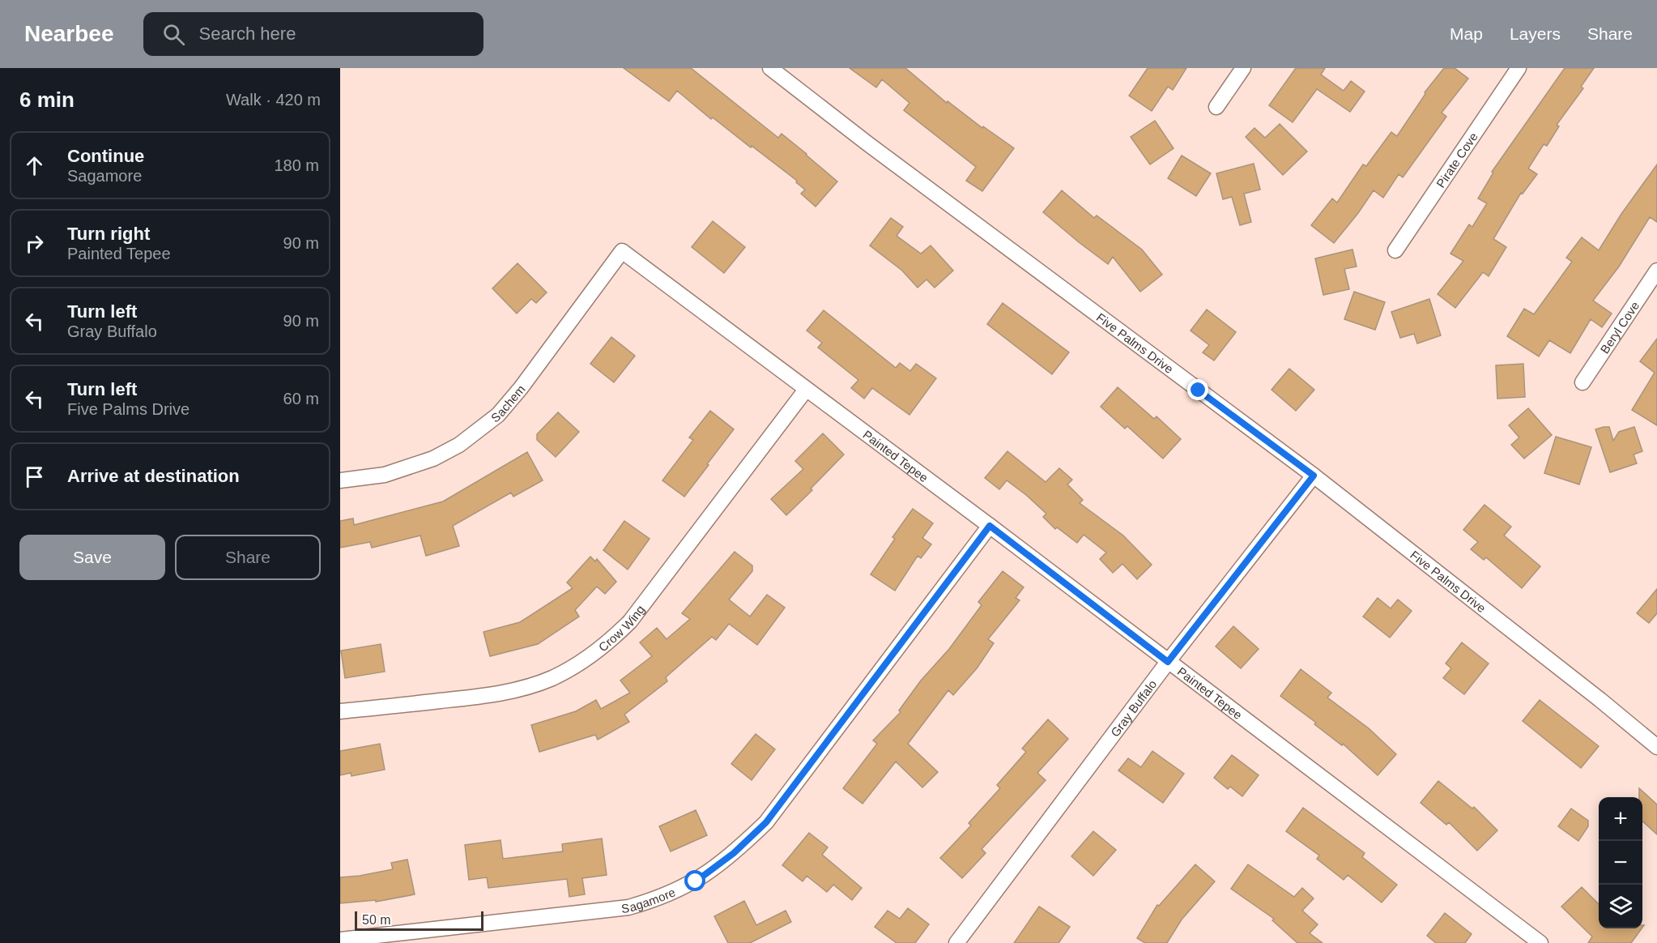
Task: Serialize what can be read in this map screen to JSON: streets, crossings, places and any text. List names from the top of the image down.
{
  "streets": {
    "street": [
      "Pirate Cove",
      "Beryl Cove",
      "Five Palms Drive",
      "Sachem",
      "Painted Tepee",
      "Crow Wing",
      "Gray Buffalo",
      "Sagamore"
    ]
  },
  "crossings": [
    ["Five Palms Drive", "Gray Buffalo"],
    ["Sachem", "Painted Tepee"],
    ["Painted Tepee", "Crow Wing"],
    ["Painted Tepee", "Gray Buffalo"],
    ["Painted Tepee", "Sagamore"]
  ],
  "scale_bar": "50 m",
  "page": {
    "header": "Nearbee",
    "search": "Search here",
    "nav": ["Map", "Layers", "Share"],
    "heading": ["6 min", "Walk · 420 m"],
    "list": [
      ["Continue", "Sagamore", "180 m"],
      ["Turn right", "Painted Tepee", "90 m"],
      ["Turn left", "Gray Buffalo", "90 m"],
      ["Turn left", "Five Palms Drive", "60 m"],
      "Arrive at destination"
    ],
    "buttons": ["Save", "Share"],
    "map_buttons": ["+", "−"],
    "scale": "50 m"
  }
}
